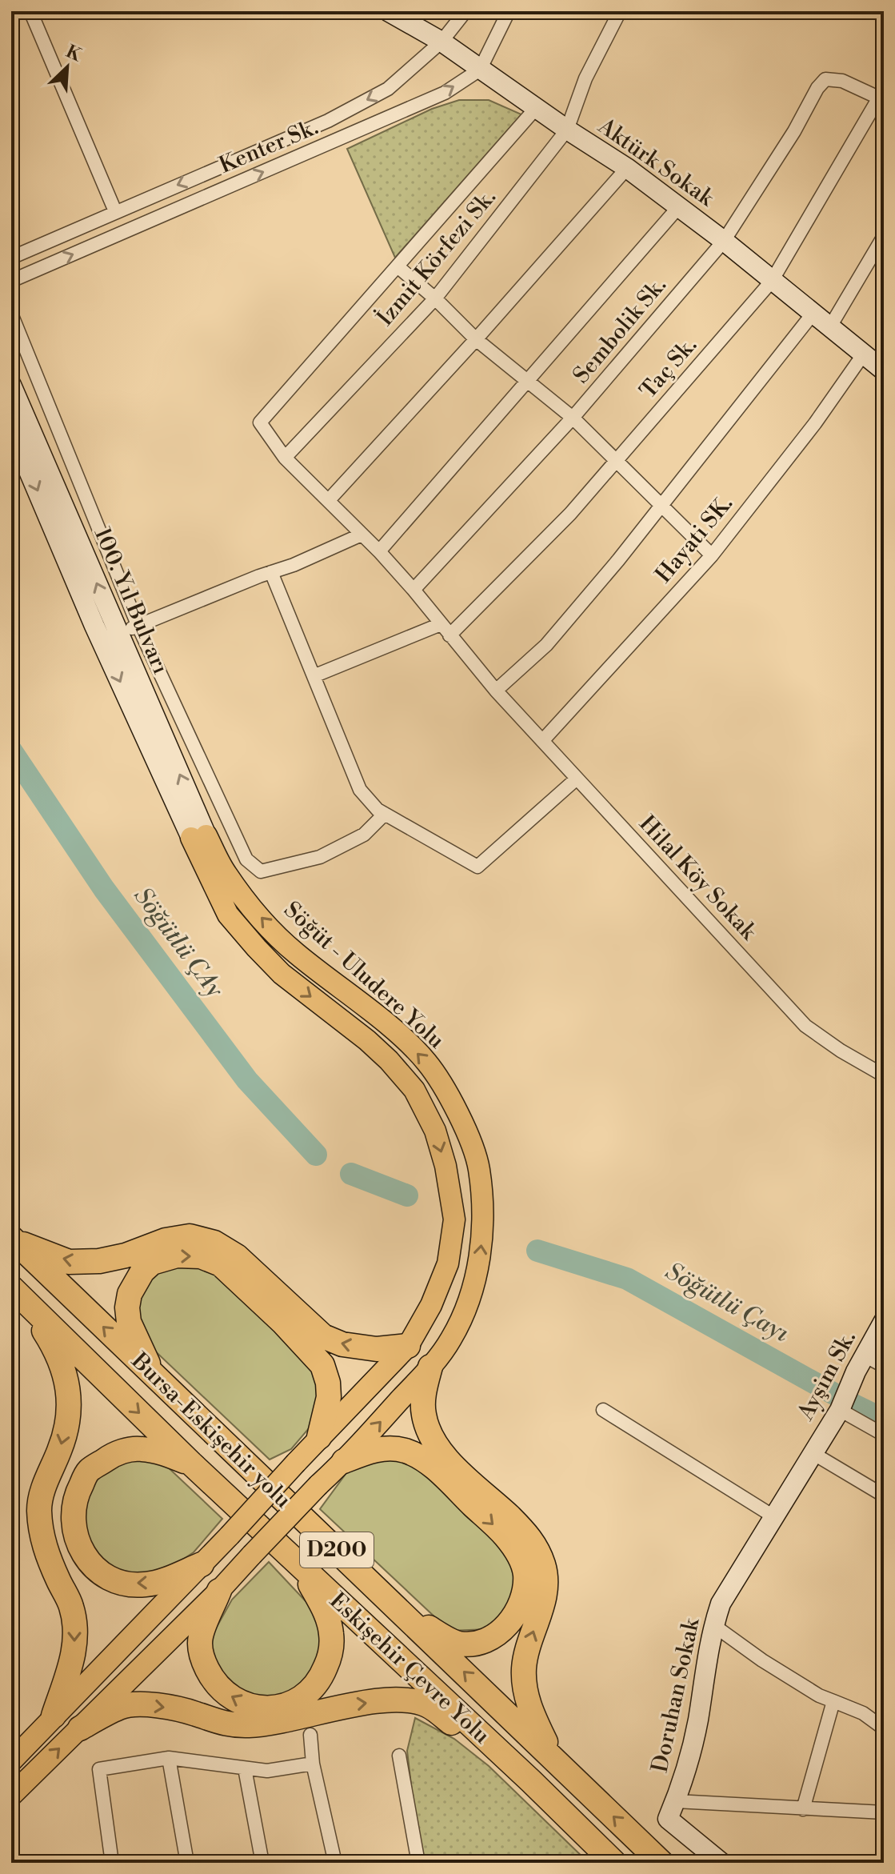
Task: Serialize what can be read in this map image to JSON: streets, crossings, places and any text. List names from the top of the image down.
{
  "streets": {
    "highway": ["Bursa-Eskişehir yolu", "D200", "Eskişehir Çevre Yolu"],
    "main road": ["Söğüt - Uludere Yolu"],
    "street": [
      "Kenter Sk.",
      "Aktürk Sokak",
      "İzmit Körfezi Sk.",
      "Sembolik Sk.",
      "Taç Sk.",
      "Hayati SK.",
      "100. Yıl Bulvarı",
      "Hilal Köy Sokak",
      "Ayşim Sk.",
      "Doruhan Sokak"
    ]
  },
  "crossings": [
    ["Kenter Sk.", "Aktürk Sokak"],
    ["Aktürk Sokak", "İzmit Körfezi Sk."],
    ["Aktürk Sokak", "Sembolik Sk."],
    ["Aktürk Sokak", "Taç Sk."],
    ["Aktürk Sokak", "Hayati SK."],
    ["Sembolik Sk.", "Taç Sk."],
    ["Taç Sk.", "Hilal Köy Sokak"],
    ["Hayati SK.", "Hilal Köy Sokak"],
    ["100. Yıl Bulvarı", "Söğüt - Uludere Yolu"],
    ["Ayşim Sk.", "Doruhan Sokak"]
  ],
  "one_way": ["Bursa-Eskişehir yolu"],
  "water": ["Söğütlü ÇAy", "Söğütlü Çayı"],
  "north": "top right"
}
